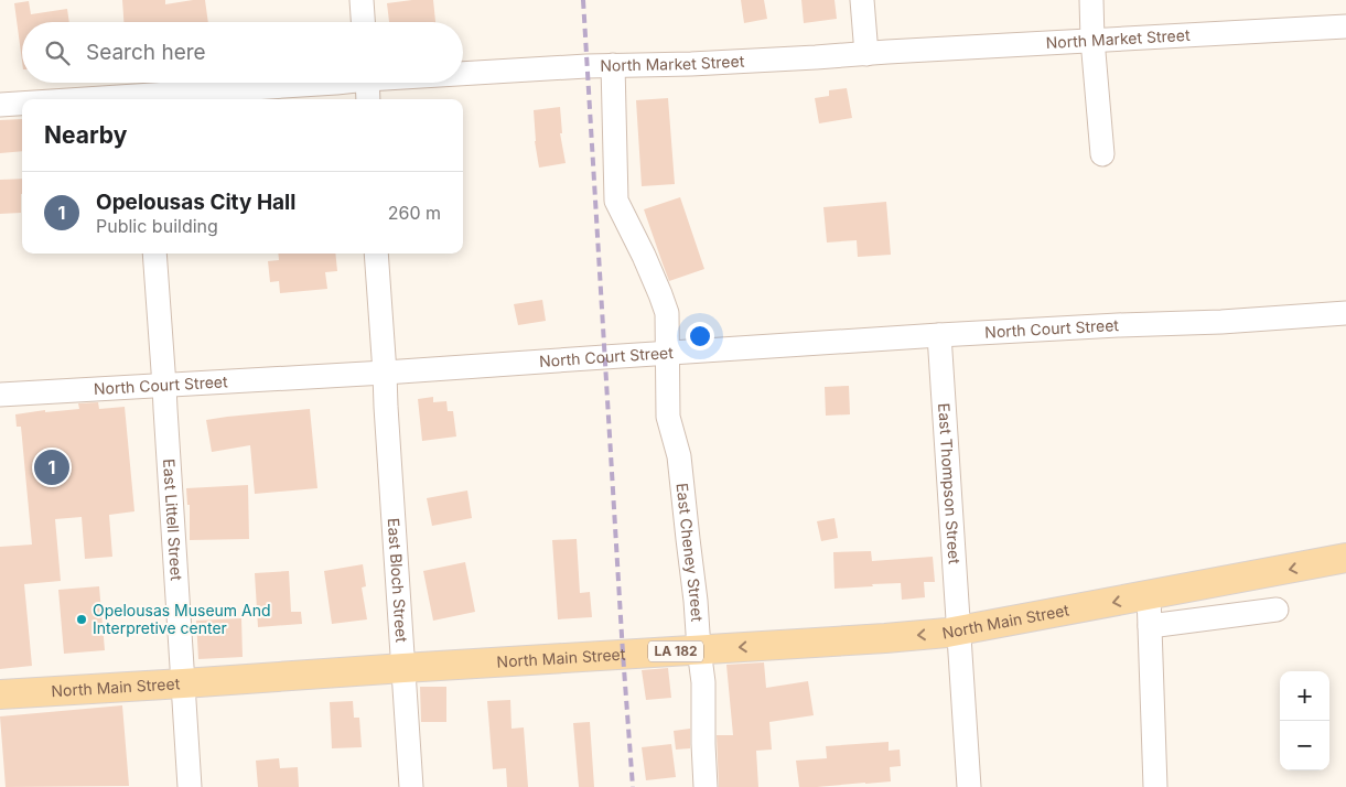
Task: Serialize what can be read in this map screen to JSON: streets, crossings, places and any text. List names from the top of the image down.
{
  "streets": {
    "main road": ["North Main Street", "LA 182"],
    "street": [
      "North Market Street",
      "North Court Street",
      "East Thompson Street",
      "East Littell Street",
      "East Cheney Street",
      "East Bloch Street"
    ]
  },
  "crossings": [
    ["North Market Street", "East Cheney Street"],
    ["North Court Street", "East Thompson Street"],
    ["North Court Street", "East Littell Street"],
    ["North Court Street", "East Cheney Street"],
    ["North Court Street", "East Bloch Street"],
    ["East Thompson Street", "North Main Street"],
    ["East Littell Street", "North Main Street"],
    ["East Cheney Street", "North Main Street"],
    ["East Bloch Street", "North Main Street"]
  ],
  "one_way": ["North Main Street"],
  "places": ["Opelousas Museum And Interpretive center"],
  "page": {
    "search": "Search here",
    "heading": "Nearby",
    "list": [
      {
        "mark": "1",
        "name": "Opelousas City Hall",
        "note": "Public building",
        "value": "260 m"
      }
    ],
    "pins": "1",
    "map_buttons": ["+", "−"]
  }
}
